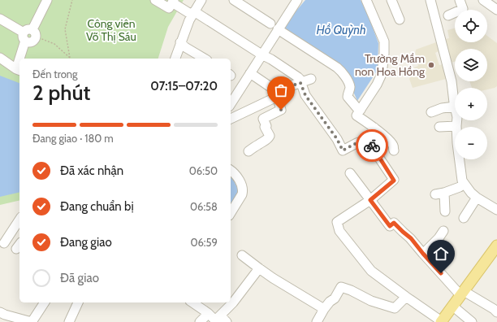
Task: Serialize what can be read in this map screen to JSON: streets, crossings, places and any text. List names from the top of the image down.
{
  "water": ["Hồ Quỳnh"],
  "parks": ["Công viên Võ Thị Sáu"],
  "places": ["Trường Mầm non Hoa Hồng"],
  "page": {
    "map_buttons": ["+", "−"],
    "heading": ["2 phút", "Đến trong", "07:15–07:20"],
    "bar": "Đang giao · 180 m",
    "list": [
      ["Đã xác nhận", "06:50"],
      ["Đang chuẩn bị", "06:58"],
      ["Đang giao", "06:59"],
      "Đã giao"
    ]
  }
}
